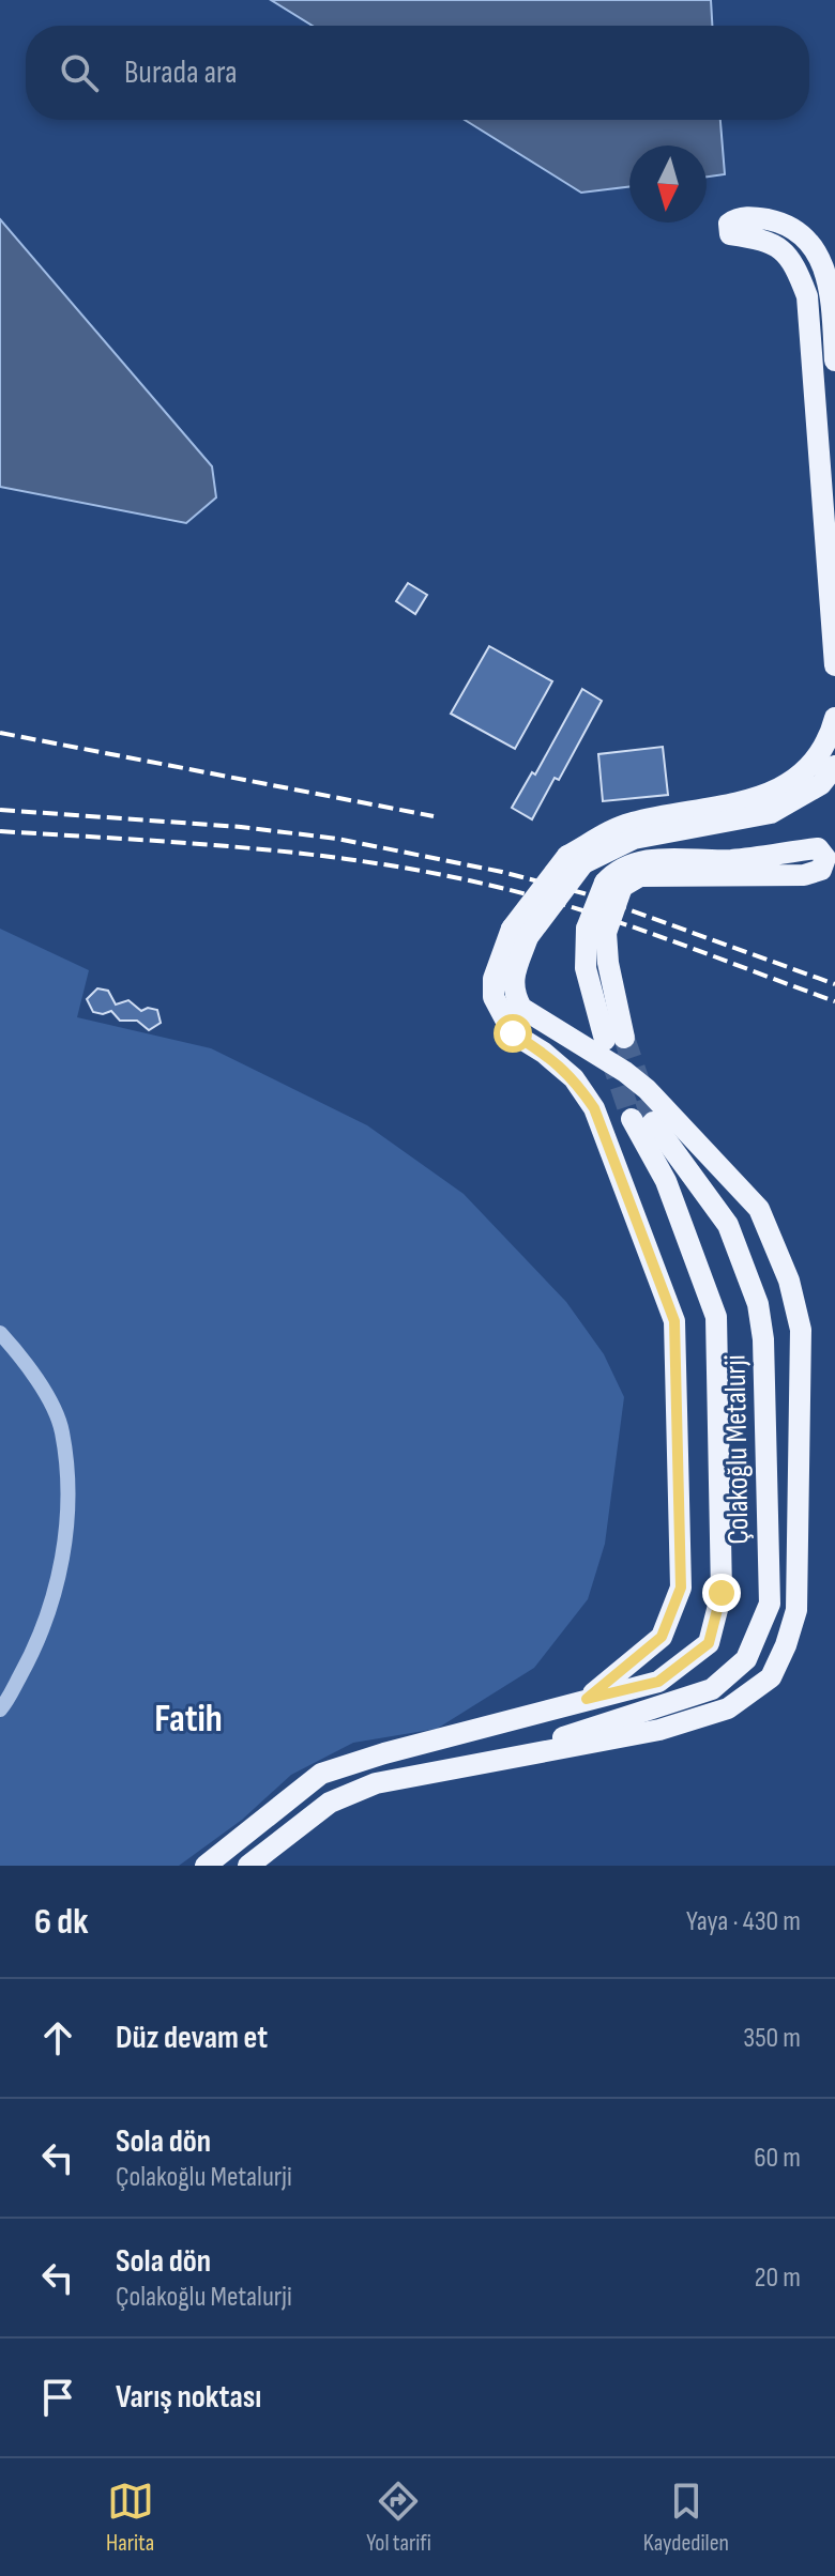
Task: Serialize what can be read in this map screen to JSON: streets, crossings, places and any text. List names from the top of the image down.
{
  "streets": {
    "main road": ["Çolakoğlu Metalurji"]
  },
  "districts": ["Fatih"],
  "north": "bottom",
  "page": {
    "search": "Burada ara",
    "heading": ["6 dk", "Yaya · 430 m"],
    "list": [
      ["Düz devam et", "350 m"],
      ["Sola dön", "Çolakoğlu Metalurji", "60 m"],
      ["Sola dön", "Çolakoğlu Metalurji", "20 m"],
      "Varış noktası"
    ],
    "nav": ["Harita", "Yol tarifi", "Kaydedilen"]
  }
}
